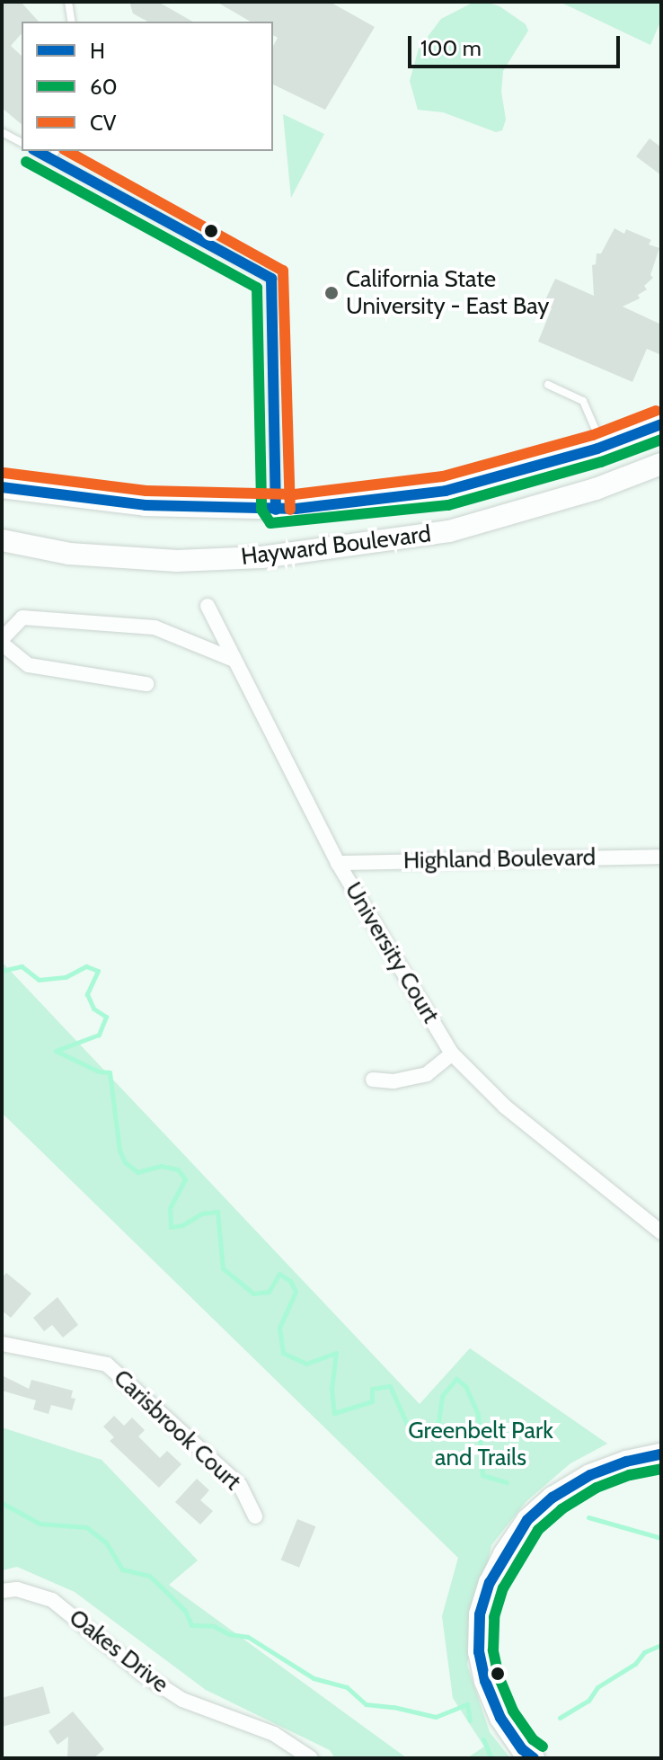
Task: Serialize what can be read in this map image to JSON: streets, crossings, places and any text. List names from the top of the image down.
{
  "streets": {
    "street": [
      "Hayward Boulevard",
      "Highland Boulevard",
      "University Court",
      "Carisbrook Court",
      "Oakes Drive"
    ]
  },
  "crossings": [
    ["Highland Boulevard", "University Court"]
  ],
  "parks": ["Greenbelt Park and Trails"],
  "places": ["California State University - East Bay"],
  "lines": ["transit line H", "transit line CV", "transit line 60"],
  "legend": ["H", "60", "CV"],
  "scale_bar": "100 m"
}
